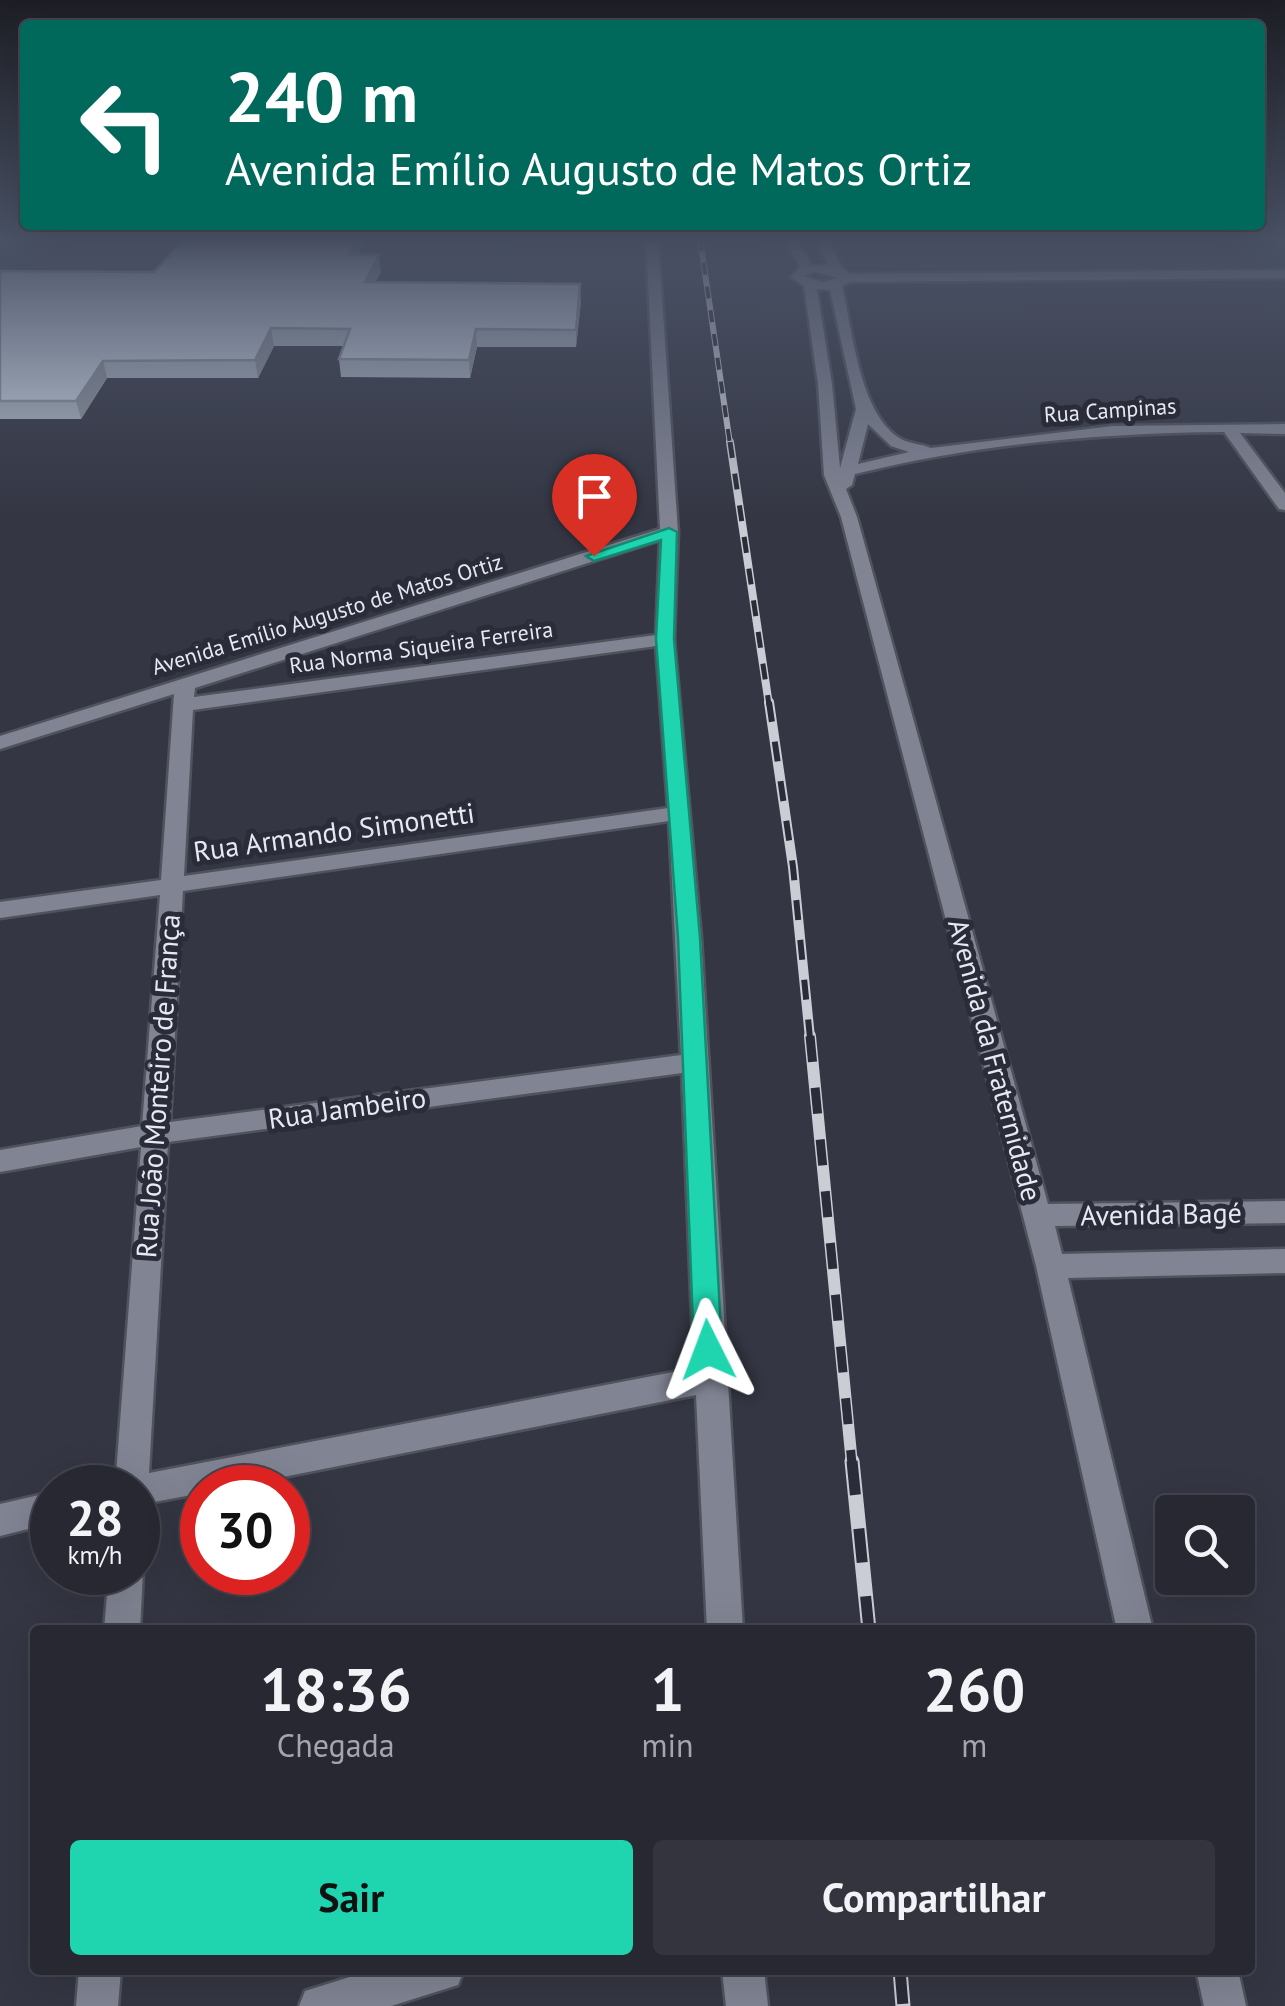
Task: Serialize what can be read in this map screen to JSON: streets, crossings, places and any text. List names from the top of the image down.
{
  "streets": {
    "street": [
      "Rua Campinas",
      "Avenida Emílio Augusto de Matos Ortiz",
      "Rua Norma Siqueira Ferreira",
      "Rua Armando Simonetti",
      "Avenida da Fraternidade",
      "Rua João Monteiro de França",
      "Rua Jambeiro",
      "Avenida Bagé"
    ]
  },
  "crossings": [
    ["Rua Campinas", "Avenida da Fraternidade"],
    ["Avenida Emílio Augusto de Matos Ortiz", "Rua Norma Siqueira Ferreira"],
    ["Avenida Emílio Augusto de Matos Ortiz", "Rua João Monteiro de França"],
    ["Rua Norma Siqueira Ferreira", "Rua João Monteiro de França"],
    ["Rua Armando Simonetti", "Rua João Monteiro de França"],
    ["Avenida da Fraternidade", "Avenida Bagé"],
    ["Rua João Monteiro de França", "Rua Jambeiro"]
  ],
  "page": {
    "turn": ["240 m", "Avenida Emílio Augusto de Matos Ortiz"],
    "speed": "28 km/h",
    "limit": "30",
    "eta": [
      "18:36",
      "Chegada",
      "1",
      "min",
      "260",
      "m"
    ],
    "buttons": ["Sair", "Compartilhar"]
  }
}
